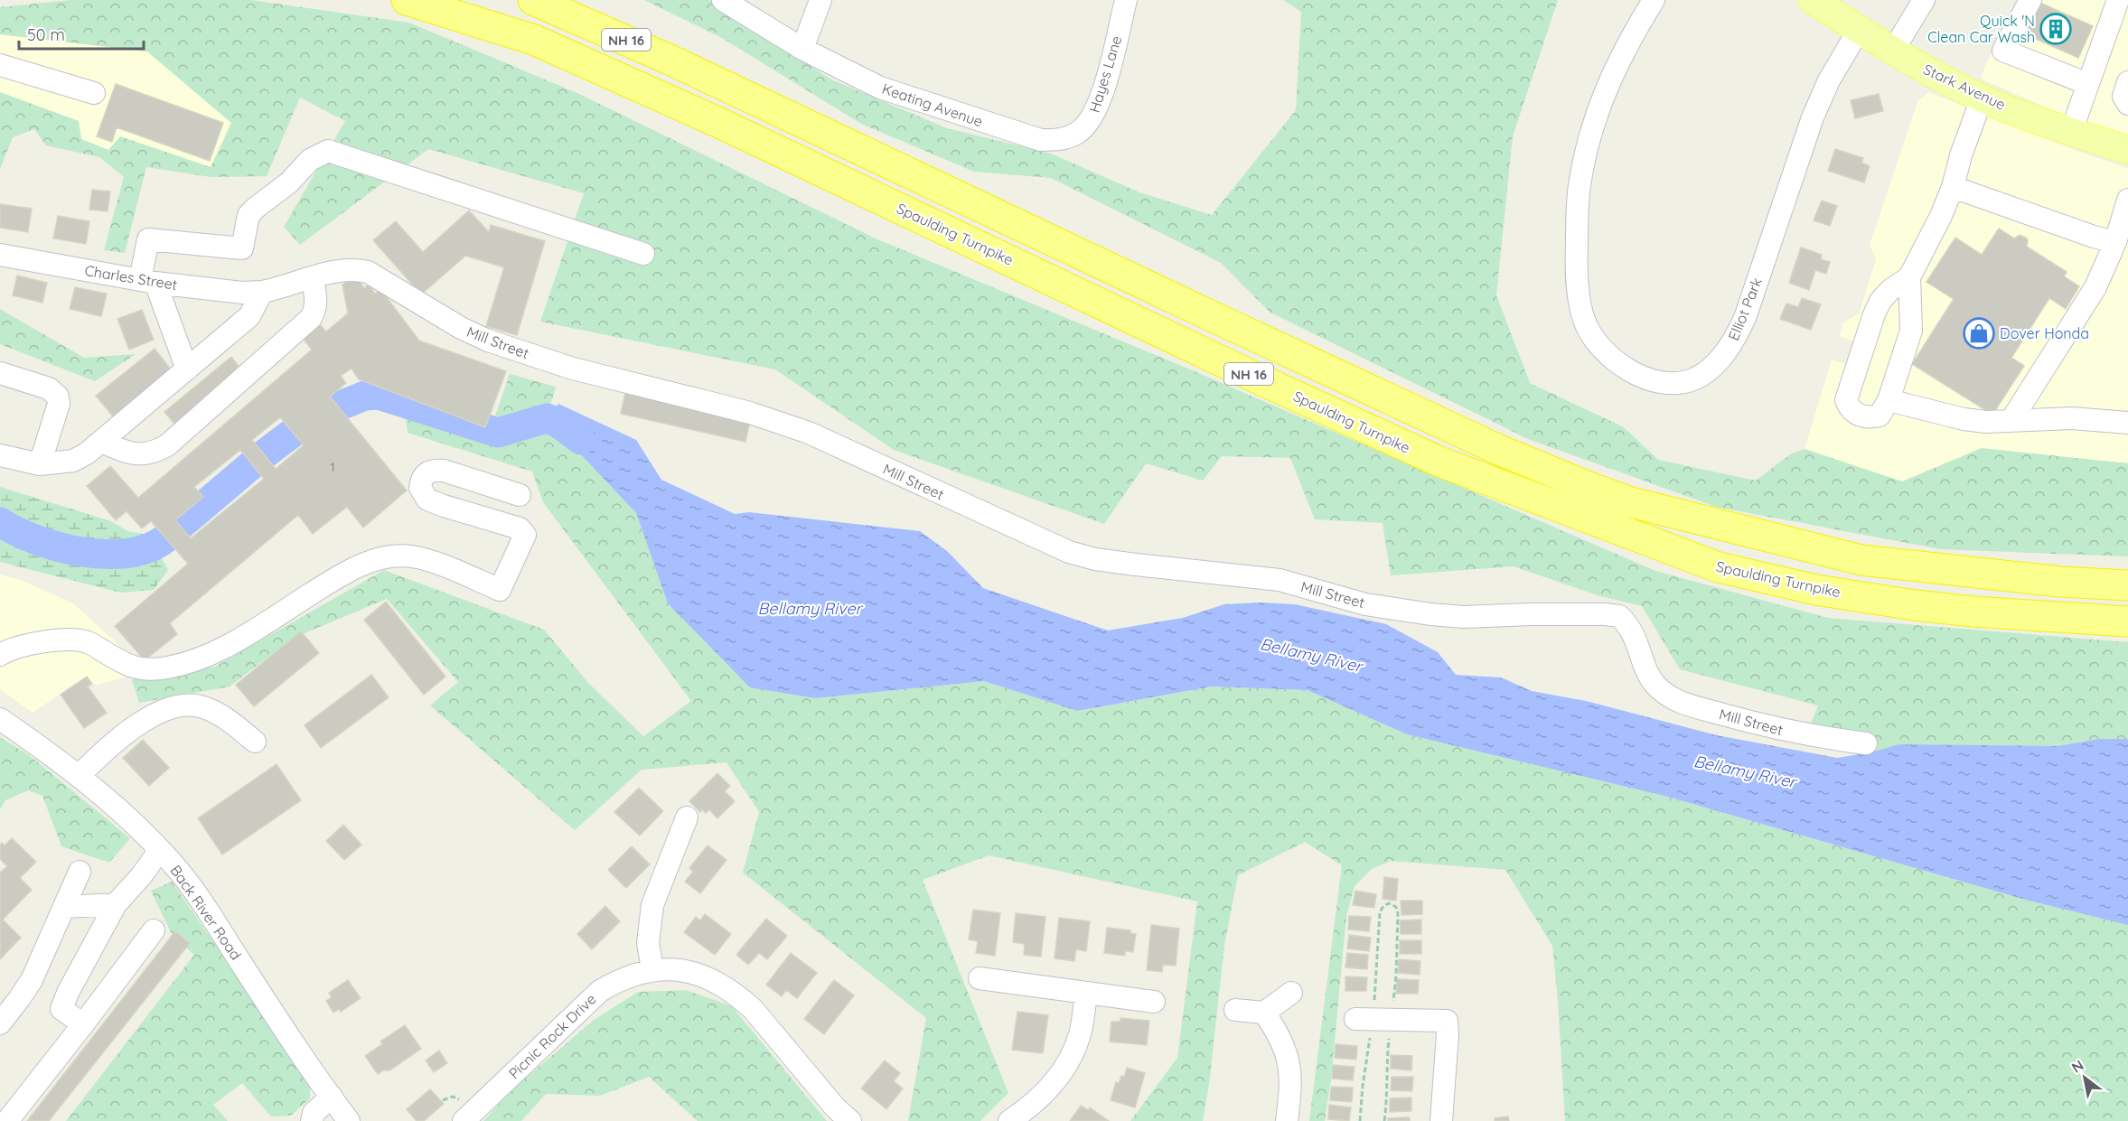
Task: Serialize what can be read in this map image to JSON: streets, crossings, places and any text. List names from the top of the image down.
{
  "streets": {
    "highway": ["NH 16", "Spaulding Turnpike"],
    "main road": ["Stark Avenue"],
    "street": [
      "Hayes Lane",
      "Keating Avenue",
      "Charles Street",
      "Elliot Park",
      "Mill Street",
      "Back River Road",
      "Picnic Rock Drive"
    ]
  },
  "crossings": [
    ["Hayes Lane", "Keating Avenue"],
    ["Stark Avenue", "Elliot Park"],
    ["Charles Street", "Mill Street"]
  ],
  "water": ["Bellamy River"],
  "places": {
    "building": ["Quick 'N Clean Car Wash"],
    "shop": ["Dover Honda"]
  },
  "house_numbers": ["1"],
  "scale_bar": "50 m",
  "north": "top left"
}
